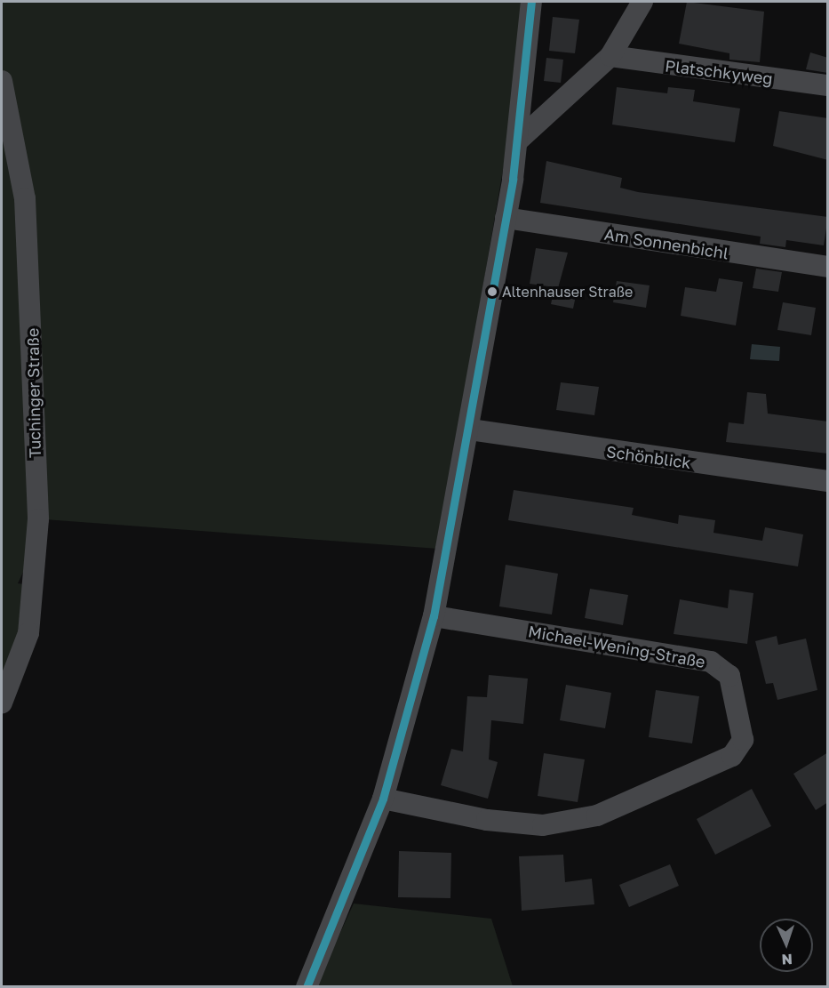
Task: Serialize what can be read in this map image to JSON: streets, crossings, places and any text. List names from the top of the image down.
{
  "streets": {
    "street": [
      "Platschkyweg",
      "Am Sonnenbichl",
      "Tuchinger Straße",
      "Schönblick",
      "Michael-Wening-Straße"
    ]
  },
  "places": ["Altenhauser Straße"],
  "north": "bottom"
}
